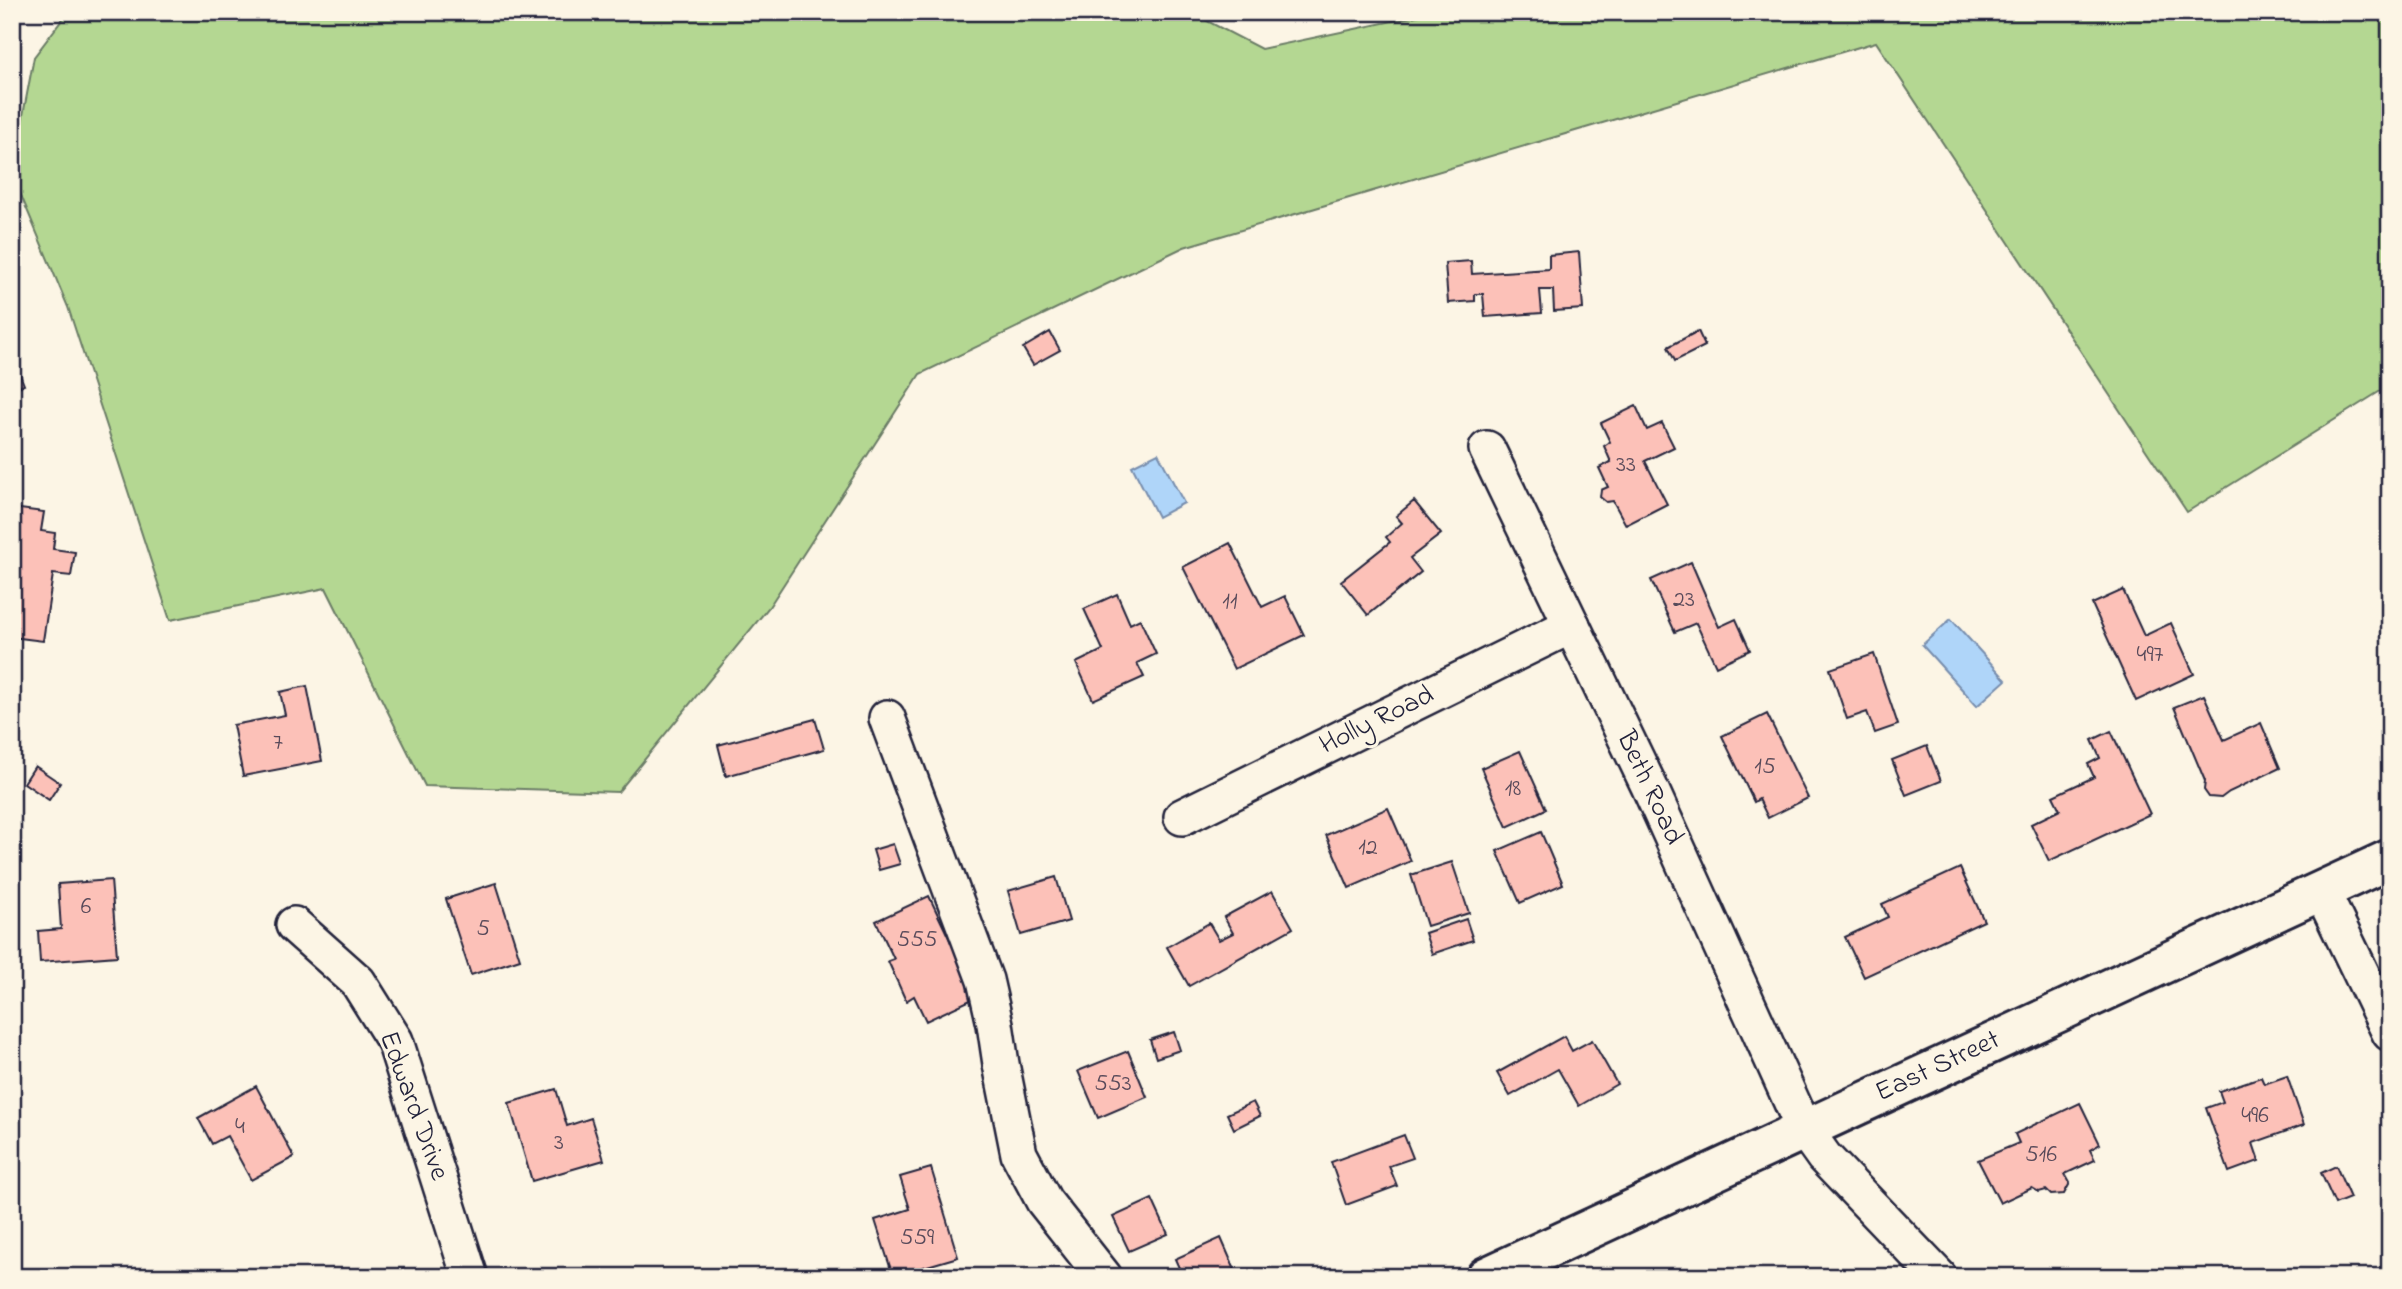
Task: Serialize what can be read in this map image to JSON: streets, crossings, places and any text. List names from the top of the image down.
{
  "streets": {
    "street": [
      "Holly Road",
      "Beth Road",
      "East Street",
      "Edward Drive"
    ]
  },
  "crossings": [
    ["Holly Road", "Beth Road"],
    ["Beth Road", "East Street"]
  ],
  "house_numbers": [
    "33",
    "23",
    "11",
    "497",
    "7",
    "15",
    "18",
    "12",
    "6",
    "5",
    "555",
    "553",
    "496",
    "4",
    "3",
    "516",
    "559"
  ]
}
